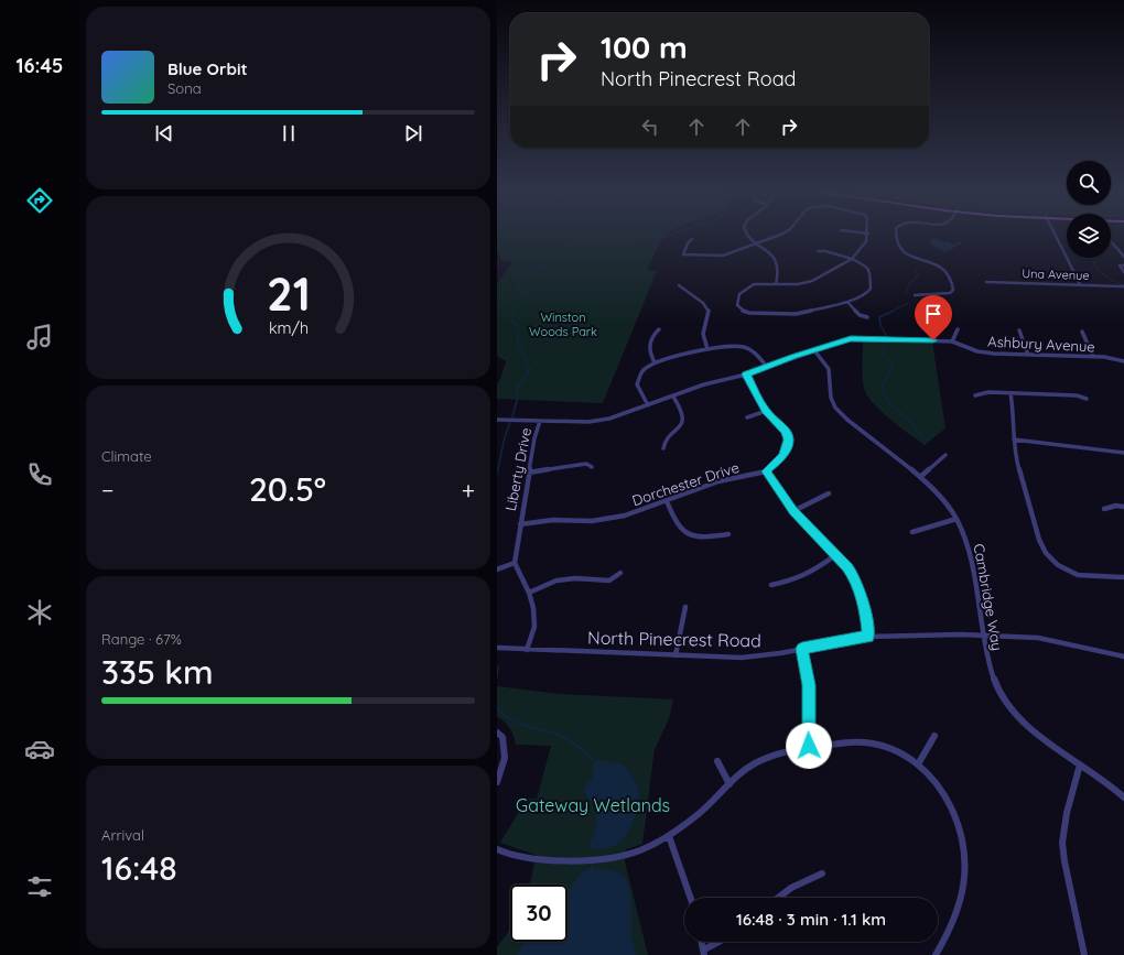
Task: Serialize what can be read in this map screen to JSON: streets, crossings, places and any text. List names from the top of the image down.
{
  "streets": {
    "street": [
      "Una Avenue",
      "Ashbury Avenue",
      "Liberty Drive",
      "Dorchester Drive",
      "Cambridge Way",
      "North Pinecrest Road"
    ]
  },
  "crossings": [
    ["Ashbury Avenue", "Liberty Drive"],
    ["Ashbury Avenue", "Dorchester Drive"],
    ["Ashbury Avenue", "Cambridge Way"],
    ["Liberty Drive", "Dorchester Drive"],
    ["Cambridge Way", "North Pinecrest Road"]
  ],
  "parks": ["Winston Woods Park", "Gateway Wetlands"],
  "page": {
    "tabs": "16:45",
    "turn": ["100 m", "North Pinecrest Road"],
    "song": ["Blue Orbit", "Sona"],
    "tile": [
      "Climate",
      ["Range · 67%", "335 km"],
      ["Arrival", "16:48"]
    ],
    "heat": ["−", "20.5°", "+"],
    "limit": "30",
    "trip": "16:48 · 3 min · 1.1 km",
    "gauge": ["21", "km/h"]
  }
}
